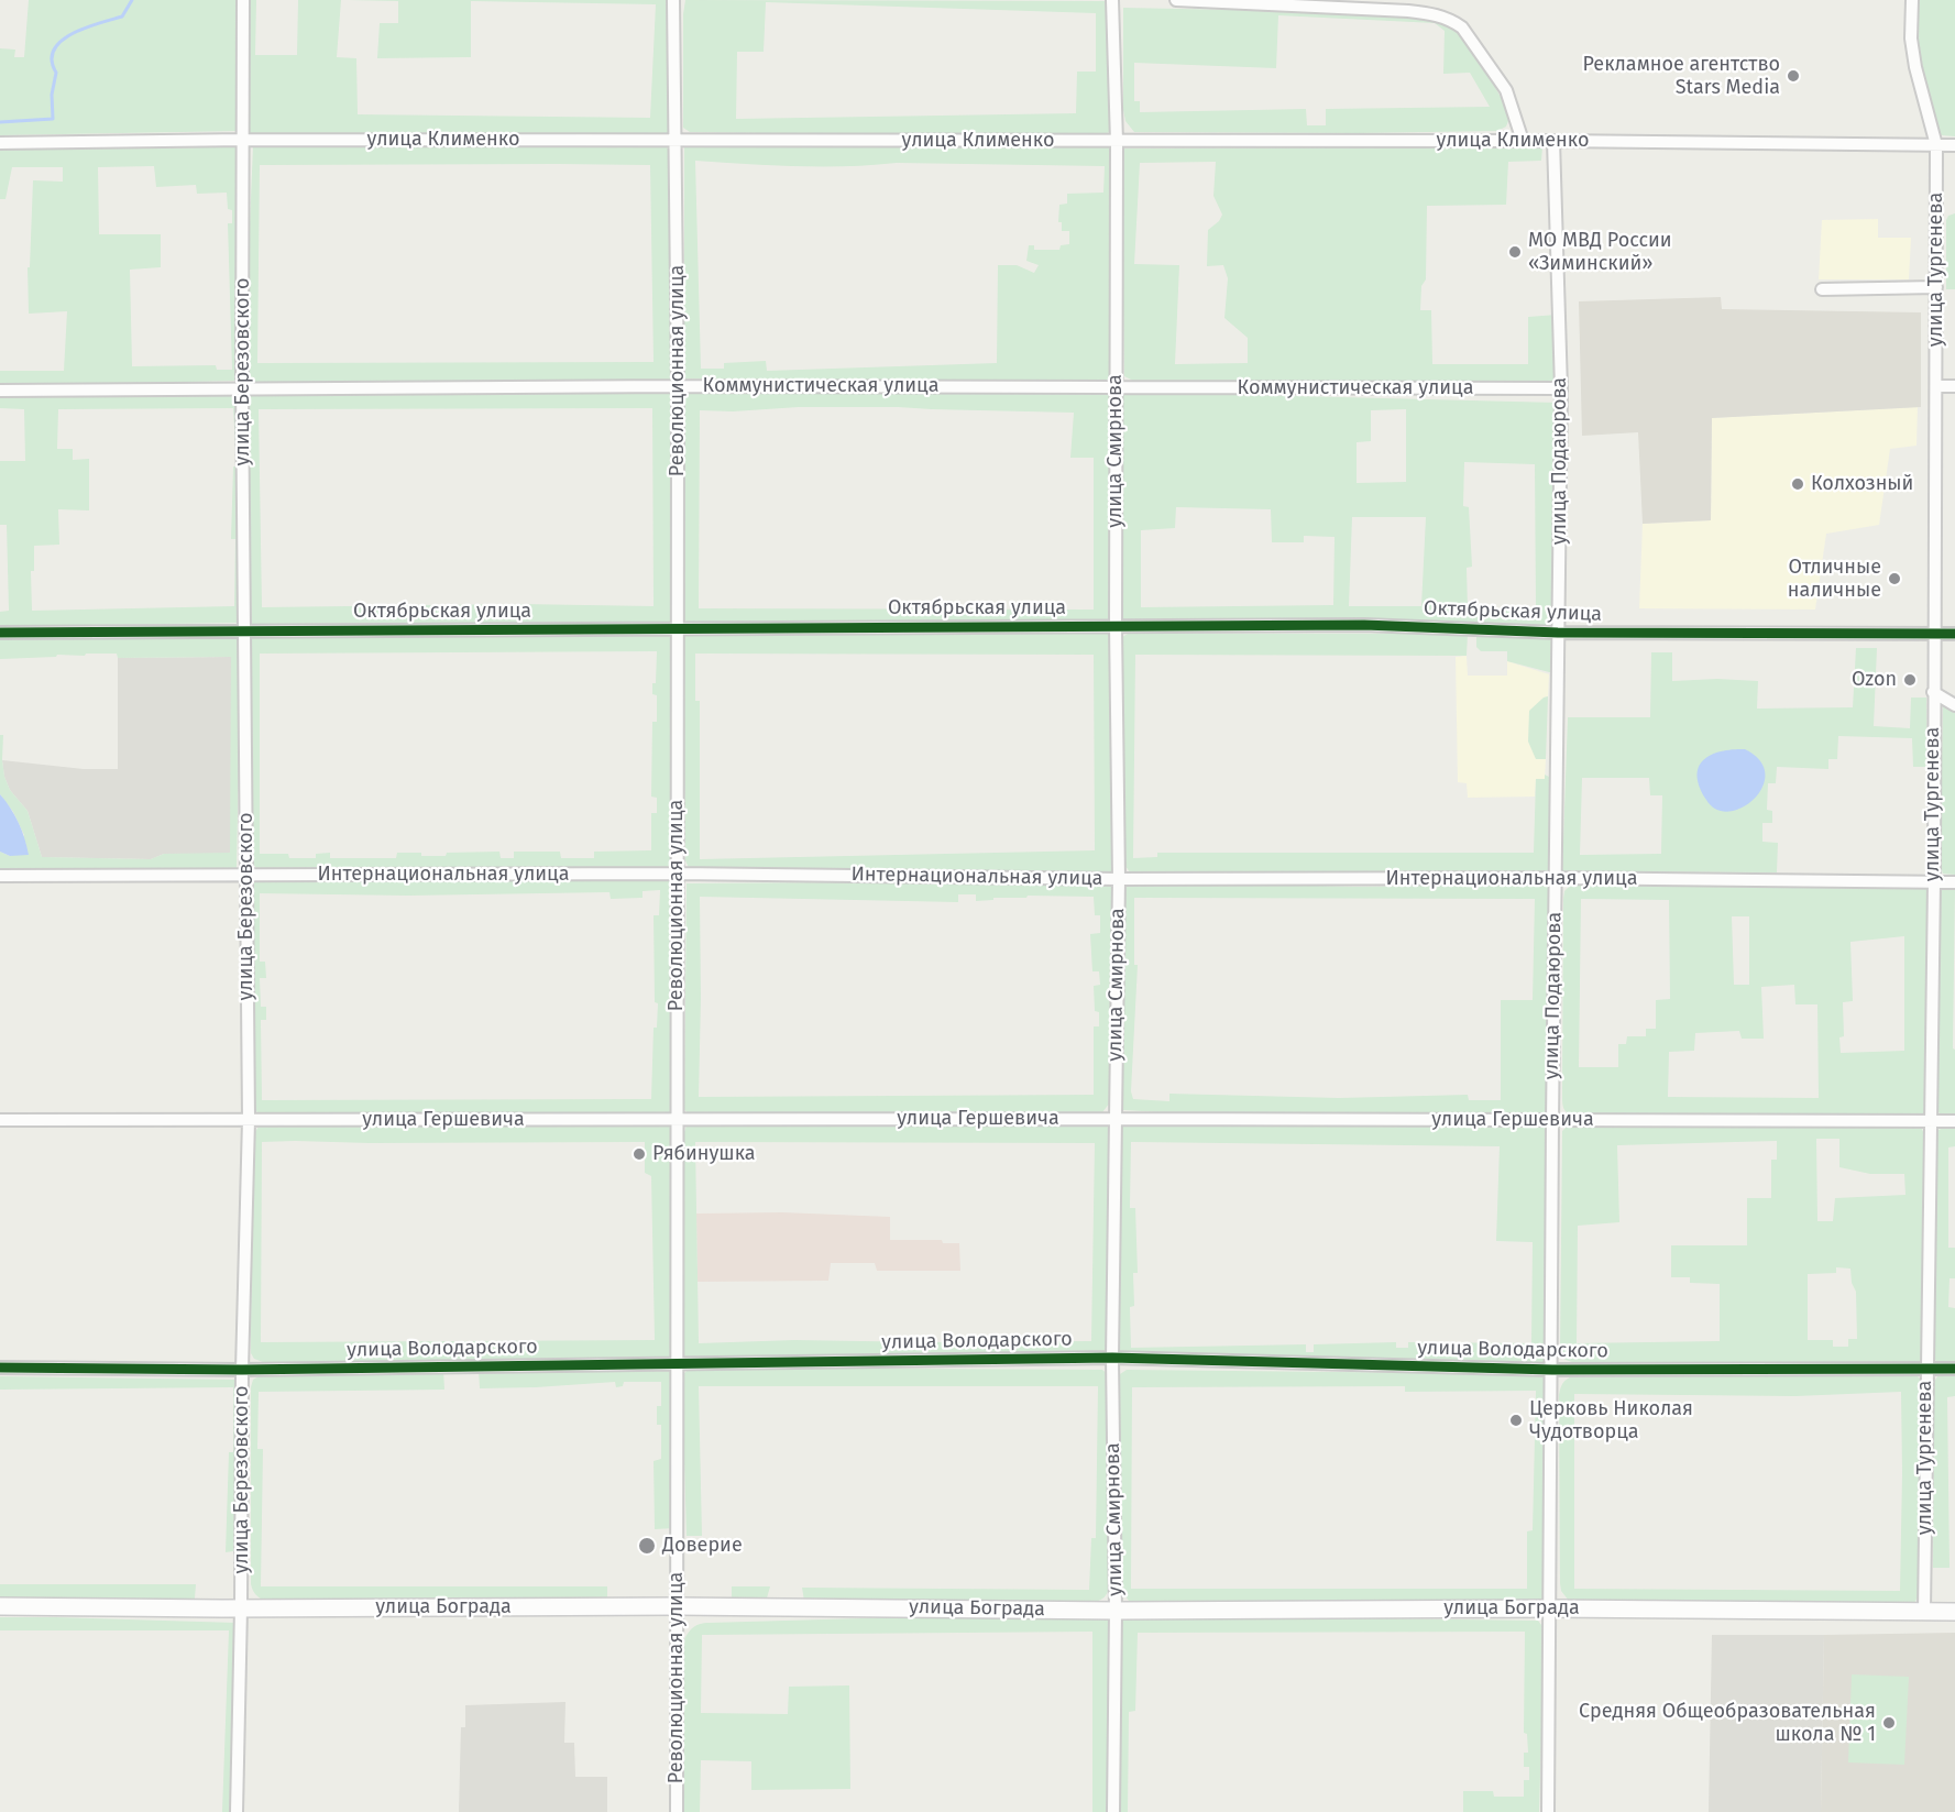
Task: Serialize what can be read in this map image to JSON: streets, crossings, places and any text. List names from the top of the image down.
{
  "streets": {
    "street": [
      "улица Клименко",
      "улица Тургенева",
      "Революционная улица",
      "улица Березовского",
      "Коммунистическая улица",
      "улица Смирнова",
      "улица Подаюрова",
      "Октябрьская улица",
      "Интернациональная улица",
      "улица Гершевича",
      "улица Володарского",
      "улица Бограда"
    ]
  },
  "crossings": [
    ["улица Клименко", "улица Тургенева"],
    ["улица Клименко", "Революционная улица"],
    ["улица Клименко", "улица Березовского"],
    ["улица Клименко", "улица Смирнова"],
    ["улица Клименко", "улица Подаюрова"],
    ["улица Тургенева", "Октябрьская улица"],
    ["улица Тургенева", "Интернациональная улица"],
    ["улица Тургенева", "улица Гершевича"],
    ["улица Тургенева", "улица Володарского"],
    ["улица Тургенева", "улица Бограда"],
    ["Революционная улица", "Коммунистическая улица"],
    ["Революционная улица", "Октябрьская улица"],
    ["Революционная улица", "Интернациональная улица"],
    ["Революционная улица", "улица Гершевича"],
    ["Революционная улица", "улица Володарского"],
    ["Революционная улица", "улица Бограда"],
    ["улица Березовского", "Коммунистическая улица"],
    ["улица Березовского", "Октябрьская улица"],
    ["улица Березовского", "Интернациональная улица"],
    ["улица Березовского", "улица Гершевича"],
    ["улица Березовского", "улица Володарского"],
    ["улица Березовского", "улица Бограда"],
    ["Коммунистическая улица", "улица Смирнова"],
    ["Коммунистическая улица", "улица Подаюрова"],
    ["улица Смирнова", "Октябрьская улица"],
    ["улица Смирнова", "Интернациональная улица"],
    ["улица Смирнова", "улица Гершевича"],
    ["улица Смирнова", "улица Володарского"],
    ["улица Смирнова", "улица Бограда"],
    ["улица Подаюрова", "Октябрьская улица"],
    ["улица Подаюрова", "Интернациональная улица"],
    ["улица Подаюрова", "улица Гершевича"],
    ["улица Подаюрова", "улица Володарского"],
    ["улица Подаюрова", "улица Бограда"]
  ],
  "places": [
    "Рекламное агентство Stars Media",
    "МО МВД России «Зиминский»",
    "Колхозный",
    "Отличные наличные",
    "Ozon",
    "Рябинушка",
    "Церковь Николая Чудотворца",
    "Доверие",
    "Средняя Общеобразовательная школа № 1"
  ]
}
